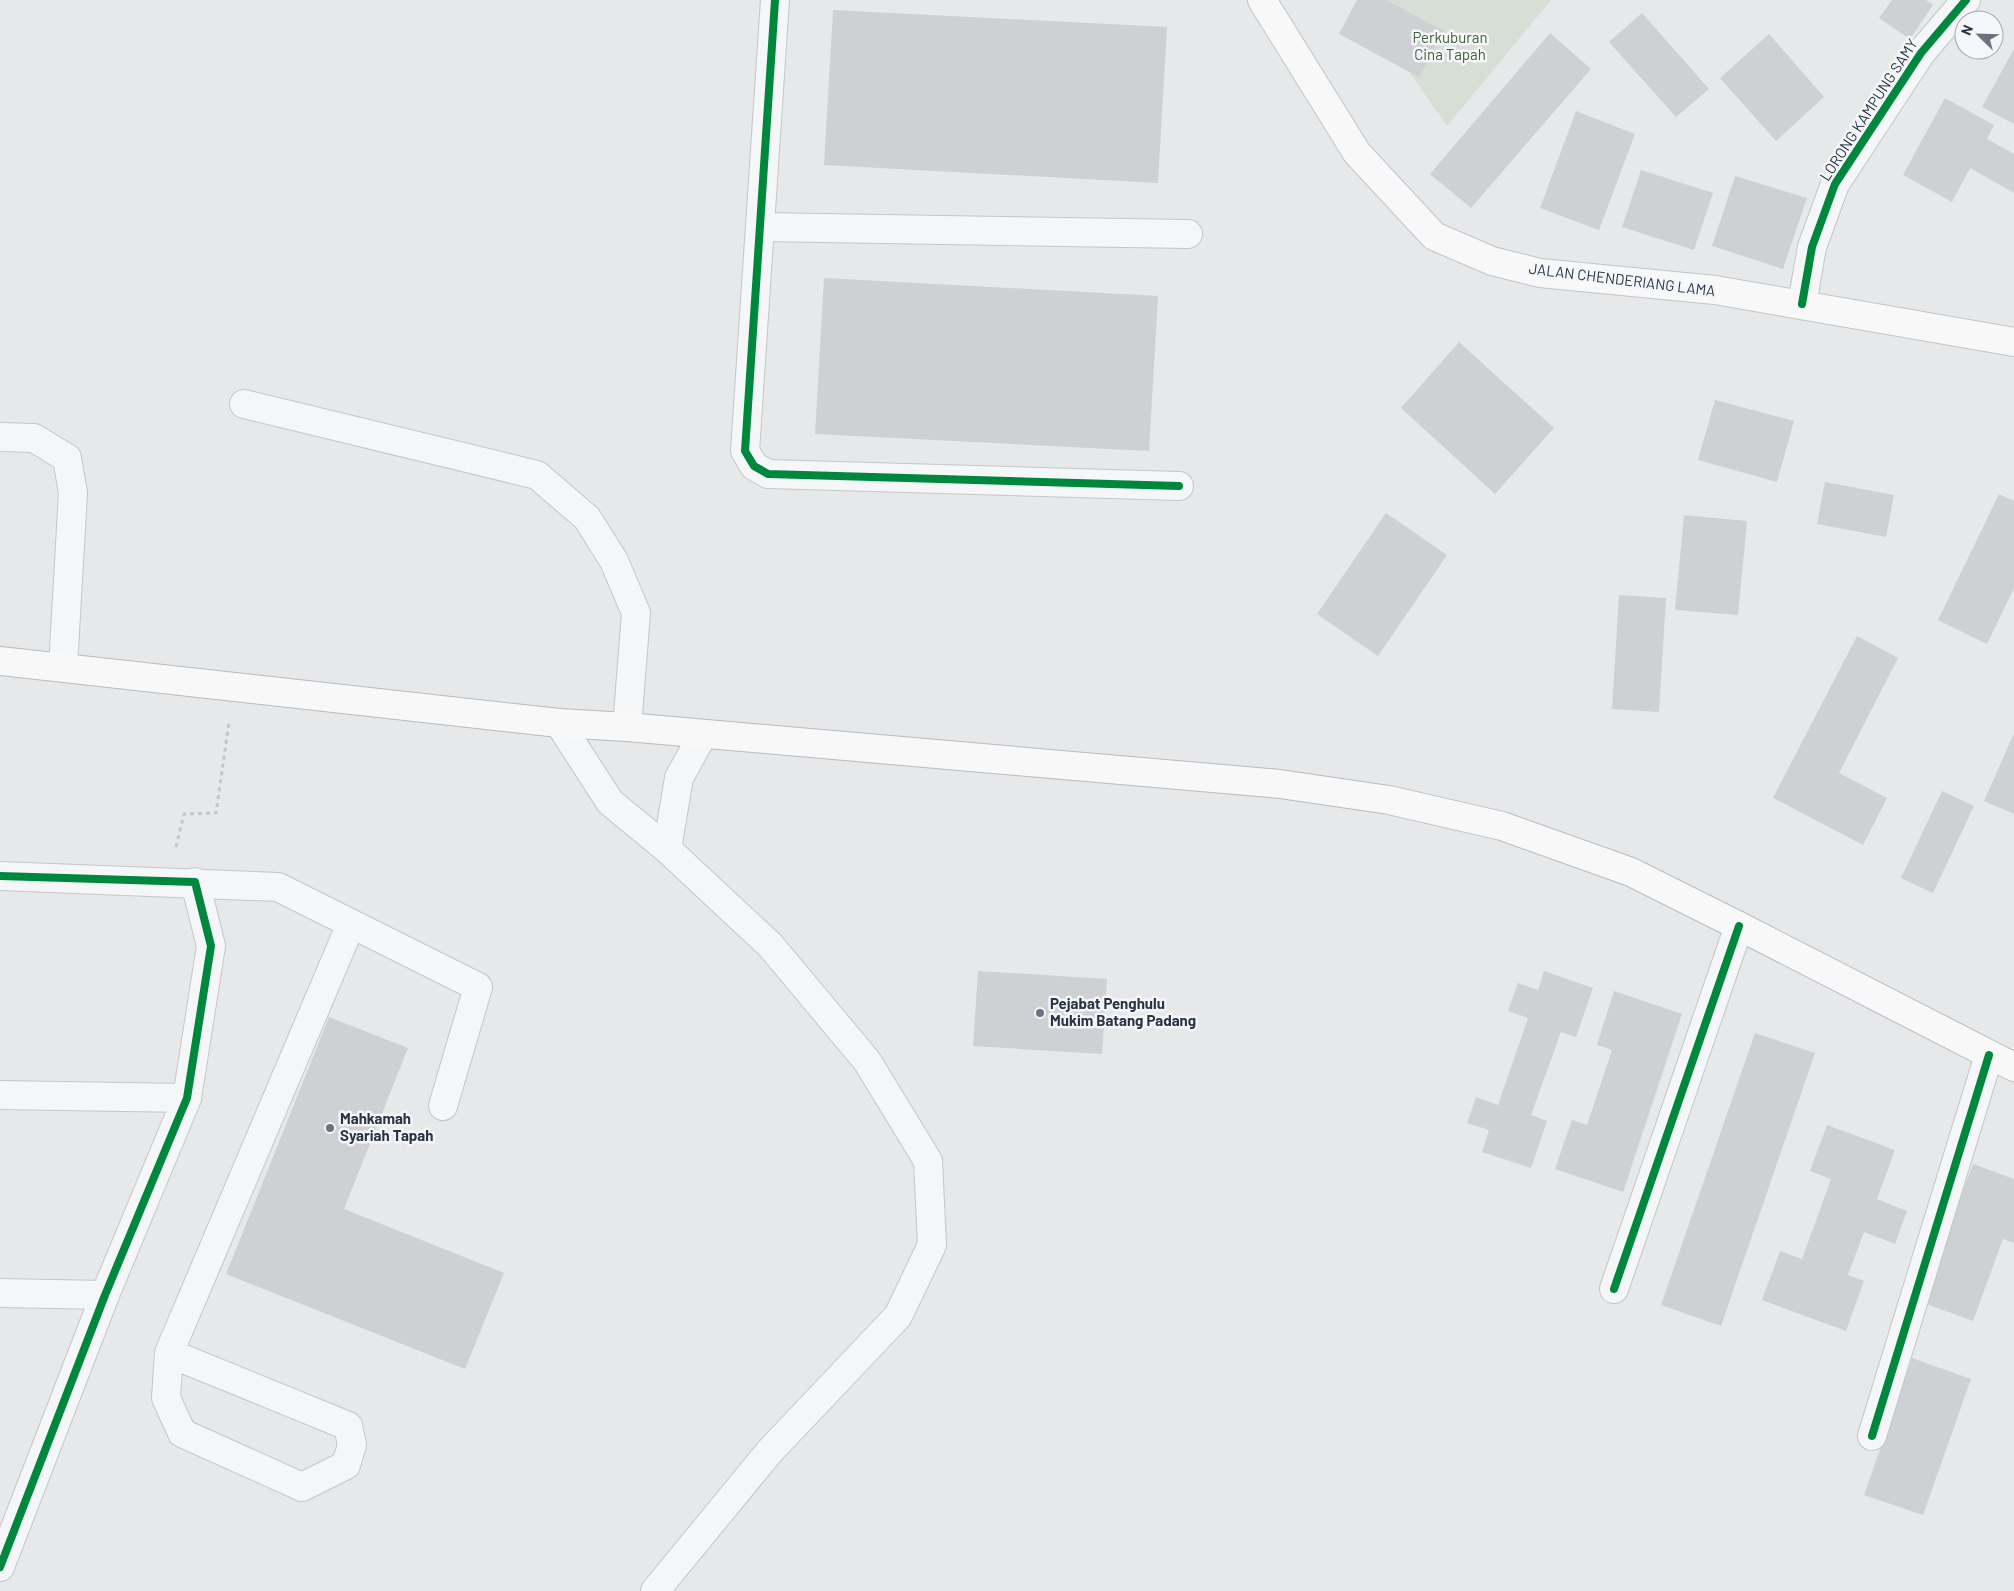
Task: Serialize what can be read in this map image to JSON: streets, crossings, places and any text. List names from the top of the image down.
{
  "streets": {
    "main road": ["JALAN CHENDERIANG LAMA"],
    "street": ["LORONG KAMPUNG SAMY"]
  },
  "crossings": [
    ["LORONG KAMPUNG SAMY", "JALAN CHENDERIANG LAMA"]
  ],
  "parks": ["Perkuburan Cina Tapah"],
  "places": ["Pejabat Penghulu Mukim Batang Padang", "Mahkamah Syariah Tapah"],
  "north": "top left"
}
